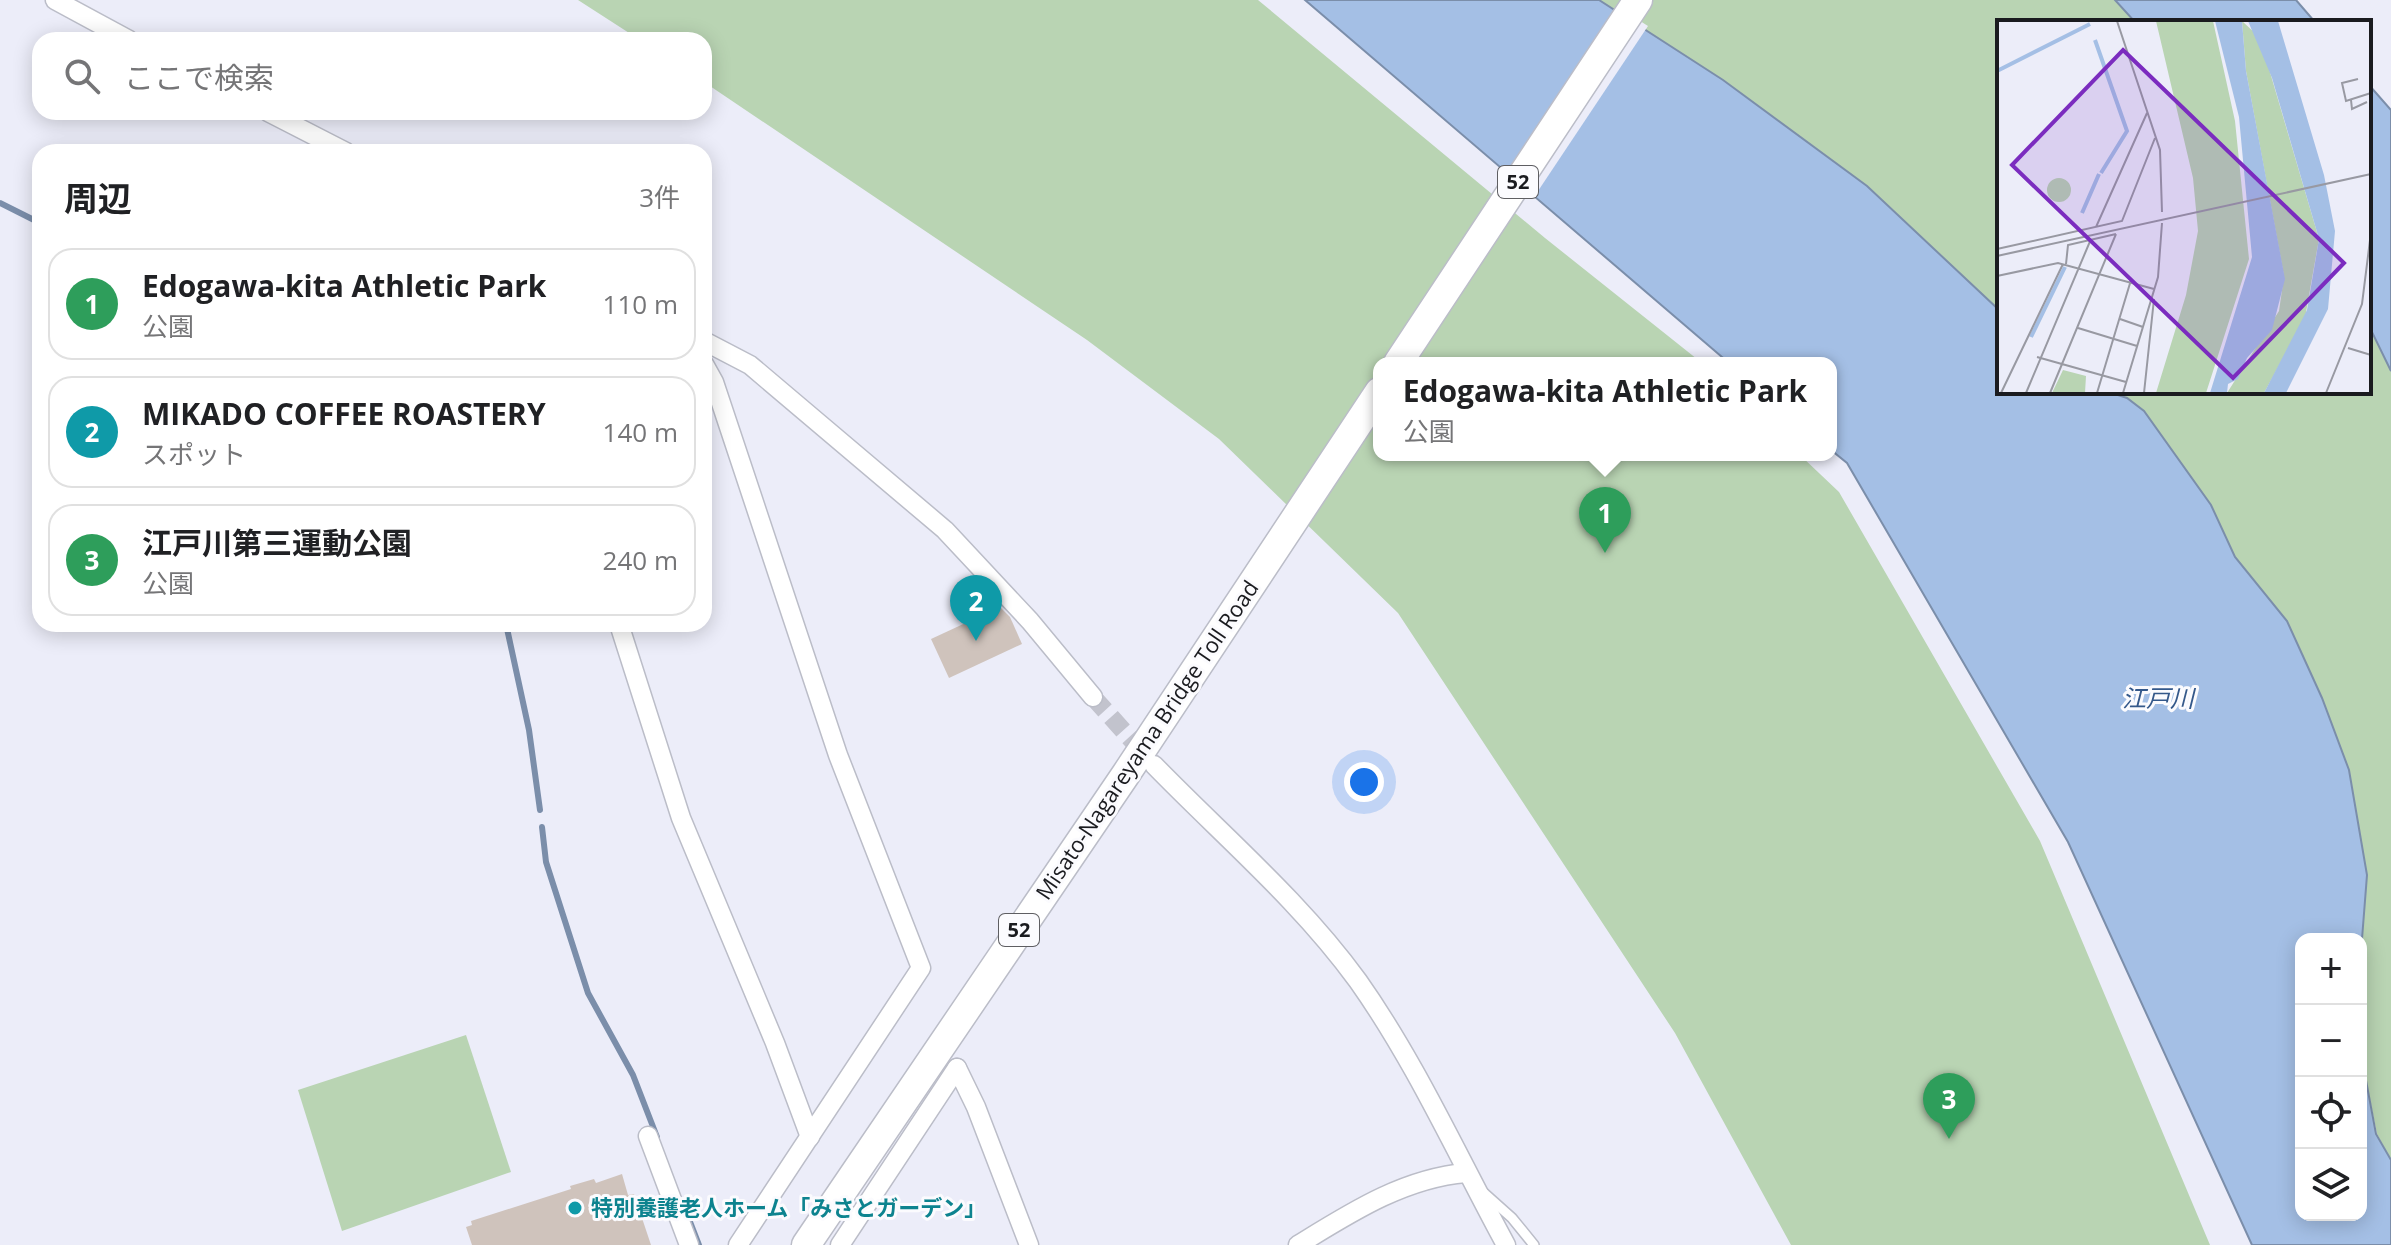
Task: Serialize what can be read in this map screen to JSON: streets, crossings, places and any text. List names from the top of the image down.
{
  "streets": {
    "main road": ["52", "Misato-Nagareyama Bridge Toll Road"]
  },
  "water": ["江戸川"],
  "places": ["特別養護老人ホーム「みさとガーデン」"],
  "page": {
    "search": "ここで検索",
    "heading": ["周辺", "3件"],
    "list": [
      {
        "mark": "1",
        "name": "Edogawa-kita Athletic Park",
        "note": "公園",
        "value": "110 m"
      },
      {
        "mark": "2",
        "name": "MIKADO COFFEE ROASTERY",
        "note": "スポット",
        "value": "140 m"
      },
      {
        "mark": "3",
        "name": "江戸川第三運動公園",
        "note": "公園",
        "value": "240 m"
      }
    ],
    "popup": ["Edogawa-kita Athletic Park", "公園"],
    "pins": ["1", "2", "3"],
    "map_buttons": ["+", "−"]
  }
}
